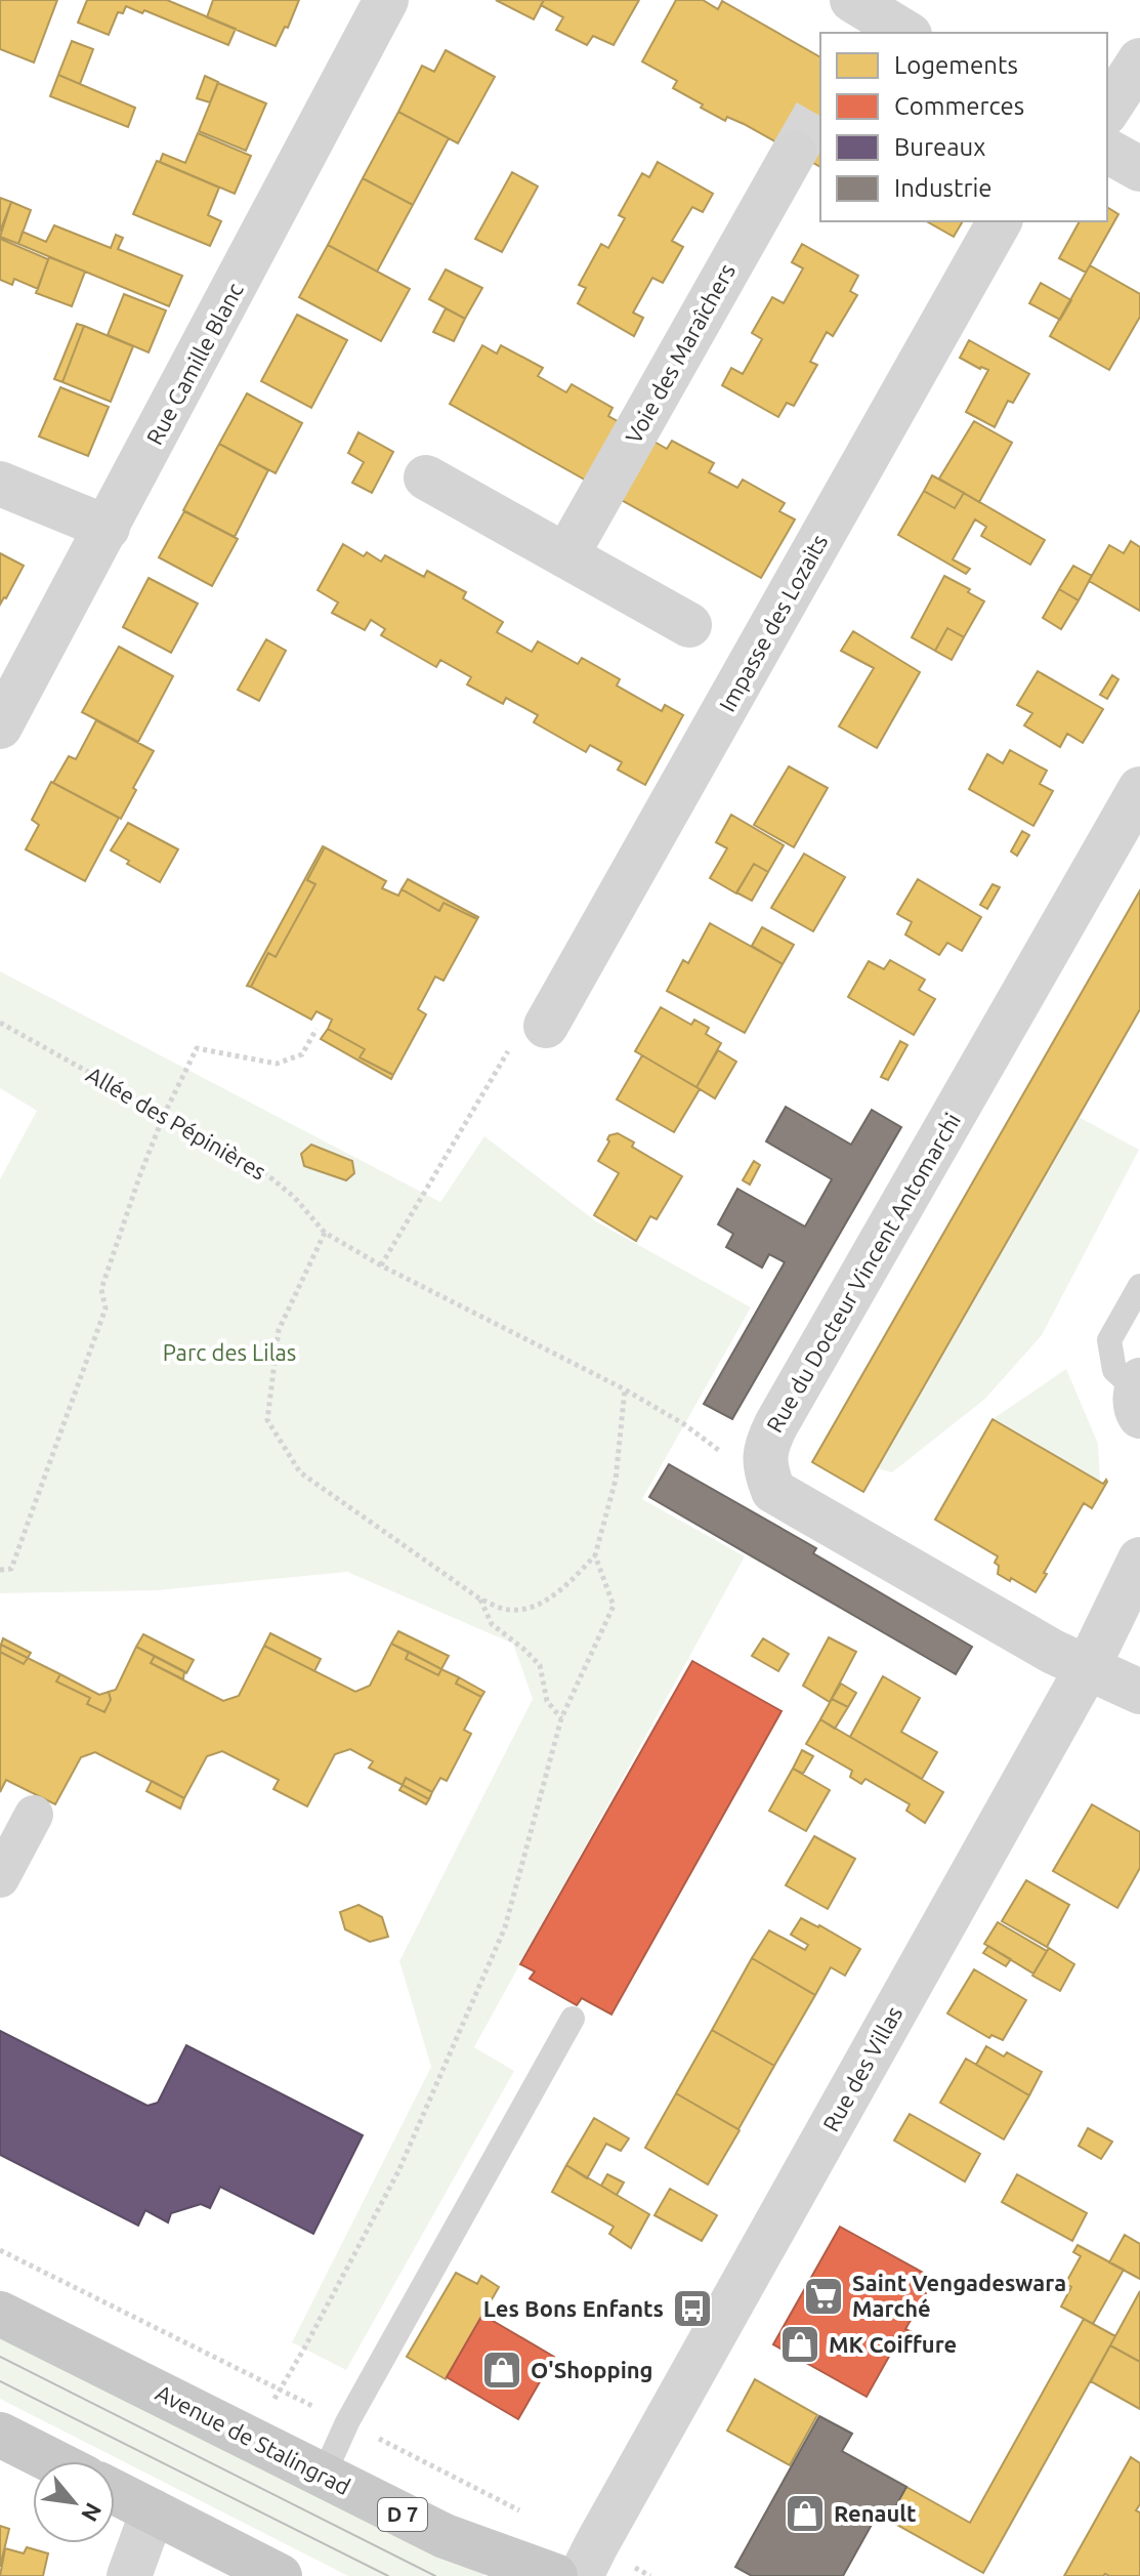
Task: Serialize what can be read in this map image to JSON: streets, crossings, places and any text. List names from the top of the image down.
{
  "streets": {
    "main road": ["Avenue de Stalingrad", "D 7"],
    "street": [
      "Voie des Maraîchers",
      "Rue Camille Blanc",
      "Impasse des Lozaits",
      "Rue du Docteur Vincent Antomarchi",
      "Rue des Villas"
    ],
    "path": ["Allée des Pépinières"]
  },
  "crossings": [
    ["Allée des Pépinières", "Rue du Docteur Vincent Antomarchi"]
  ],
  "parks": ["Parc des Lilas"],
  "places": {
    "supermarket": ["Saint Vengadeswara Marché"],
    "bus stop": ["Les Bons Enfants"],
    "shop": ["MK Coiffure", "O'Shopping", "Renault"]
  },
  "legend": [
    "Logements",
    "Commerces",
    "Bureaux",
    "Industrie"
  ],
  "north": "bottom right"
}
